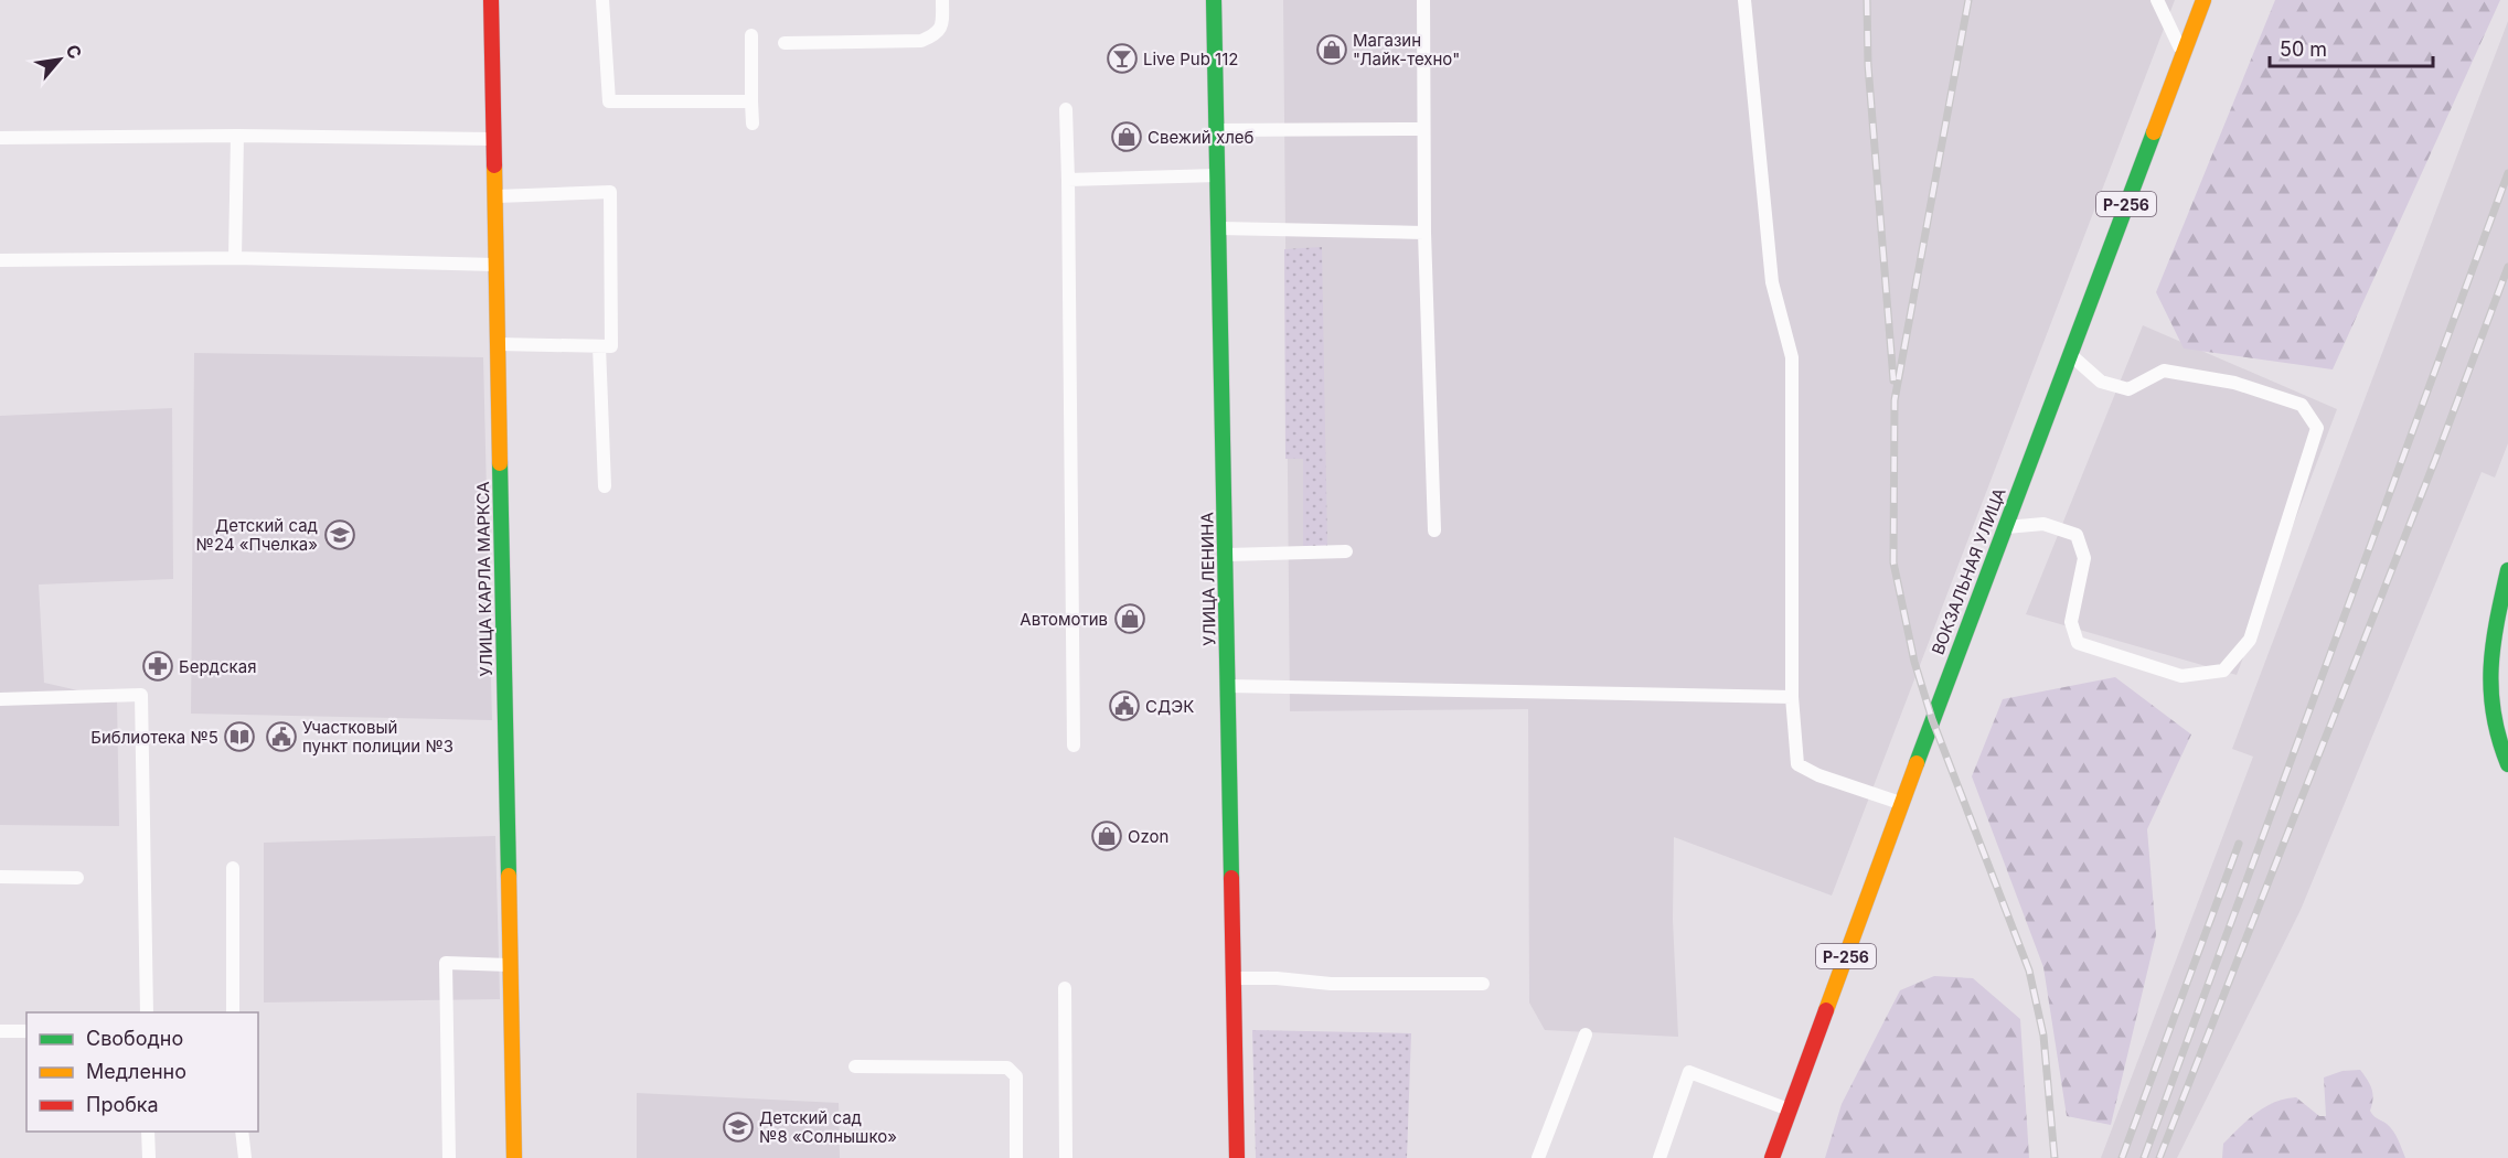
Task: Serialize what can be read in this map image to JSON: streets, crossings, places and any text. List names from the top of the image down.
{
  "streets": {
    "main road": [
      "Р-256",
      "ВОКЗАЛЬНАЯ УЛИЦА",
      "УЛИЦА КАРЛА МАРКСА",
      "УЛИЦА ЛЕНИНА"
    ]
  },
  "places": {
    "shop": [
      "Магазин \"Лайк-техно\"",
      "Свежий хлеб",
      "Автомотив",
      "Ozon"
    ],
    "bar": ["Live Pub 112"],
    "school or university": ["Детский сад №24 «Пчелка»", "Детский сад №8 «Солнышко»"],
    "pharmacy": ["Бердская"],
    "public building": ["СДЭК", "Участковый пункт полиции №3"],
    "library": ["Библиотека №5"]
  },
  "legend": ["Свободно", "Медленно", "Пробка"],
  "scale_bar": "50 m",
  "north": "top right"
}
